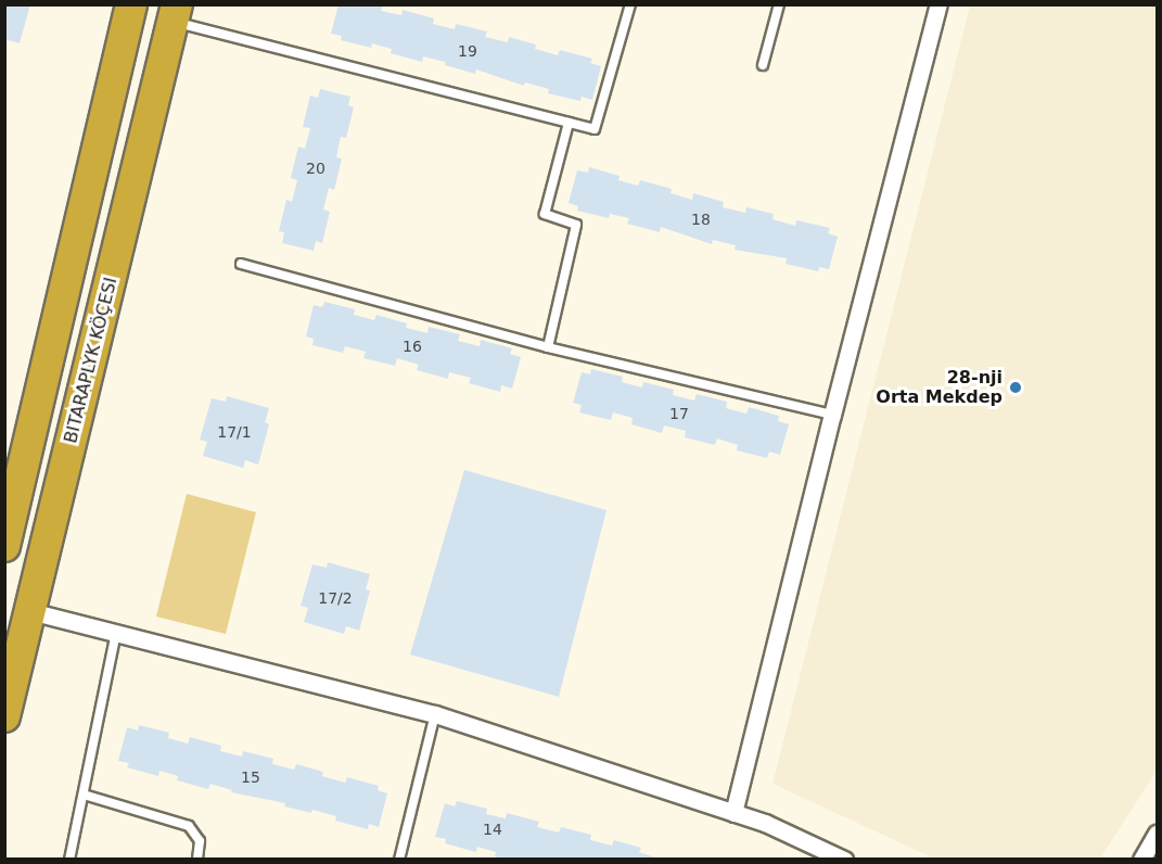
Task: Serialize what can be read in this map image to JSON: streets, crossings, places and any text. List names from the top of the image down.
{
  "streets": {
    "highway": ["BITARAPLYK KÖÇESI"]
  },
  "places": ["28-nji Orta Mekdep"],
  "house_numbers": [
    "19",
    "20",
    "18",
    "16",
    "17",
    "17/1",
    "17/2",
    "15",
    "14"
  ]
}
